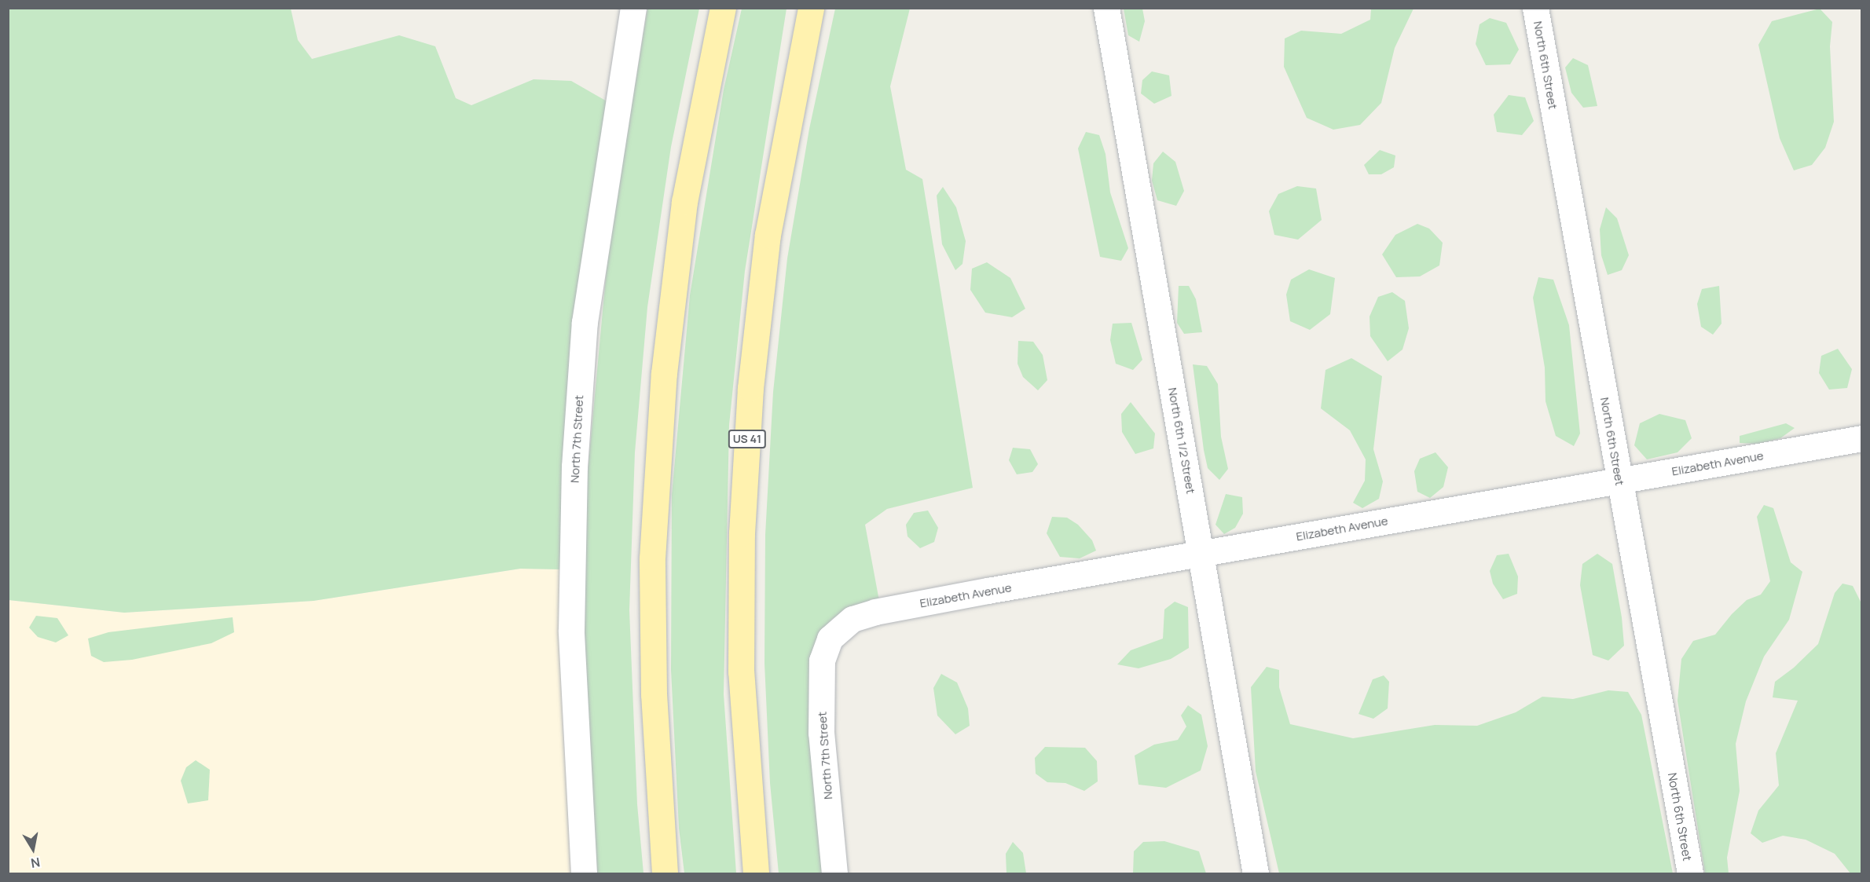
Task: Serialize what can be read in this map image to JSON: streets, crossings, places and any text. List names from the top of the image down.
{
  "streets": {
    "main road": ["US 41"],
    "street": [
      "North 6th Street",
      "North 7th Street",
      "North 6th 1/2 Street",
      "Elizabeth Avenue"
    ]
  },
  "crossings": [
    ["North 6th Street", "Elizabeth Avenue"],
    ["North 7th Street", "Elizabeth Avenue"],
    ["North 6th 1/2 Street", "Elizabeth Avenue"]
  ],
  "north": "bottom"
}
